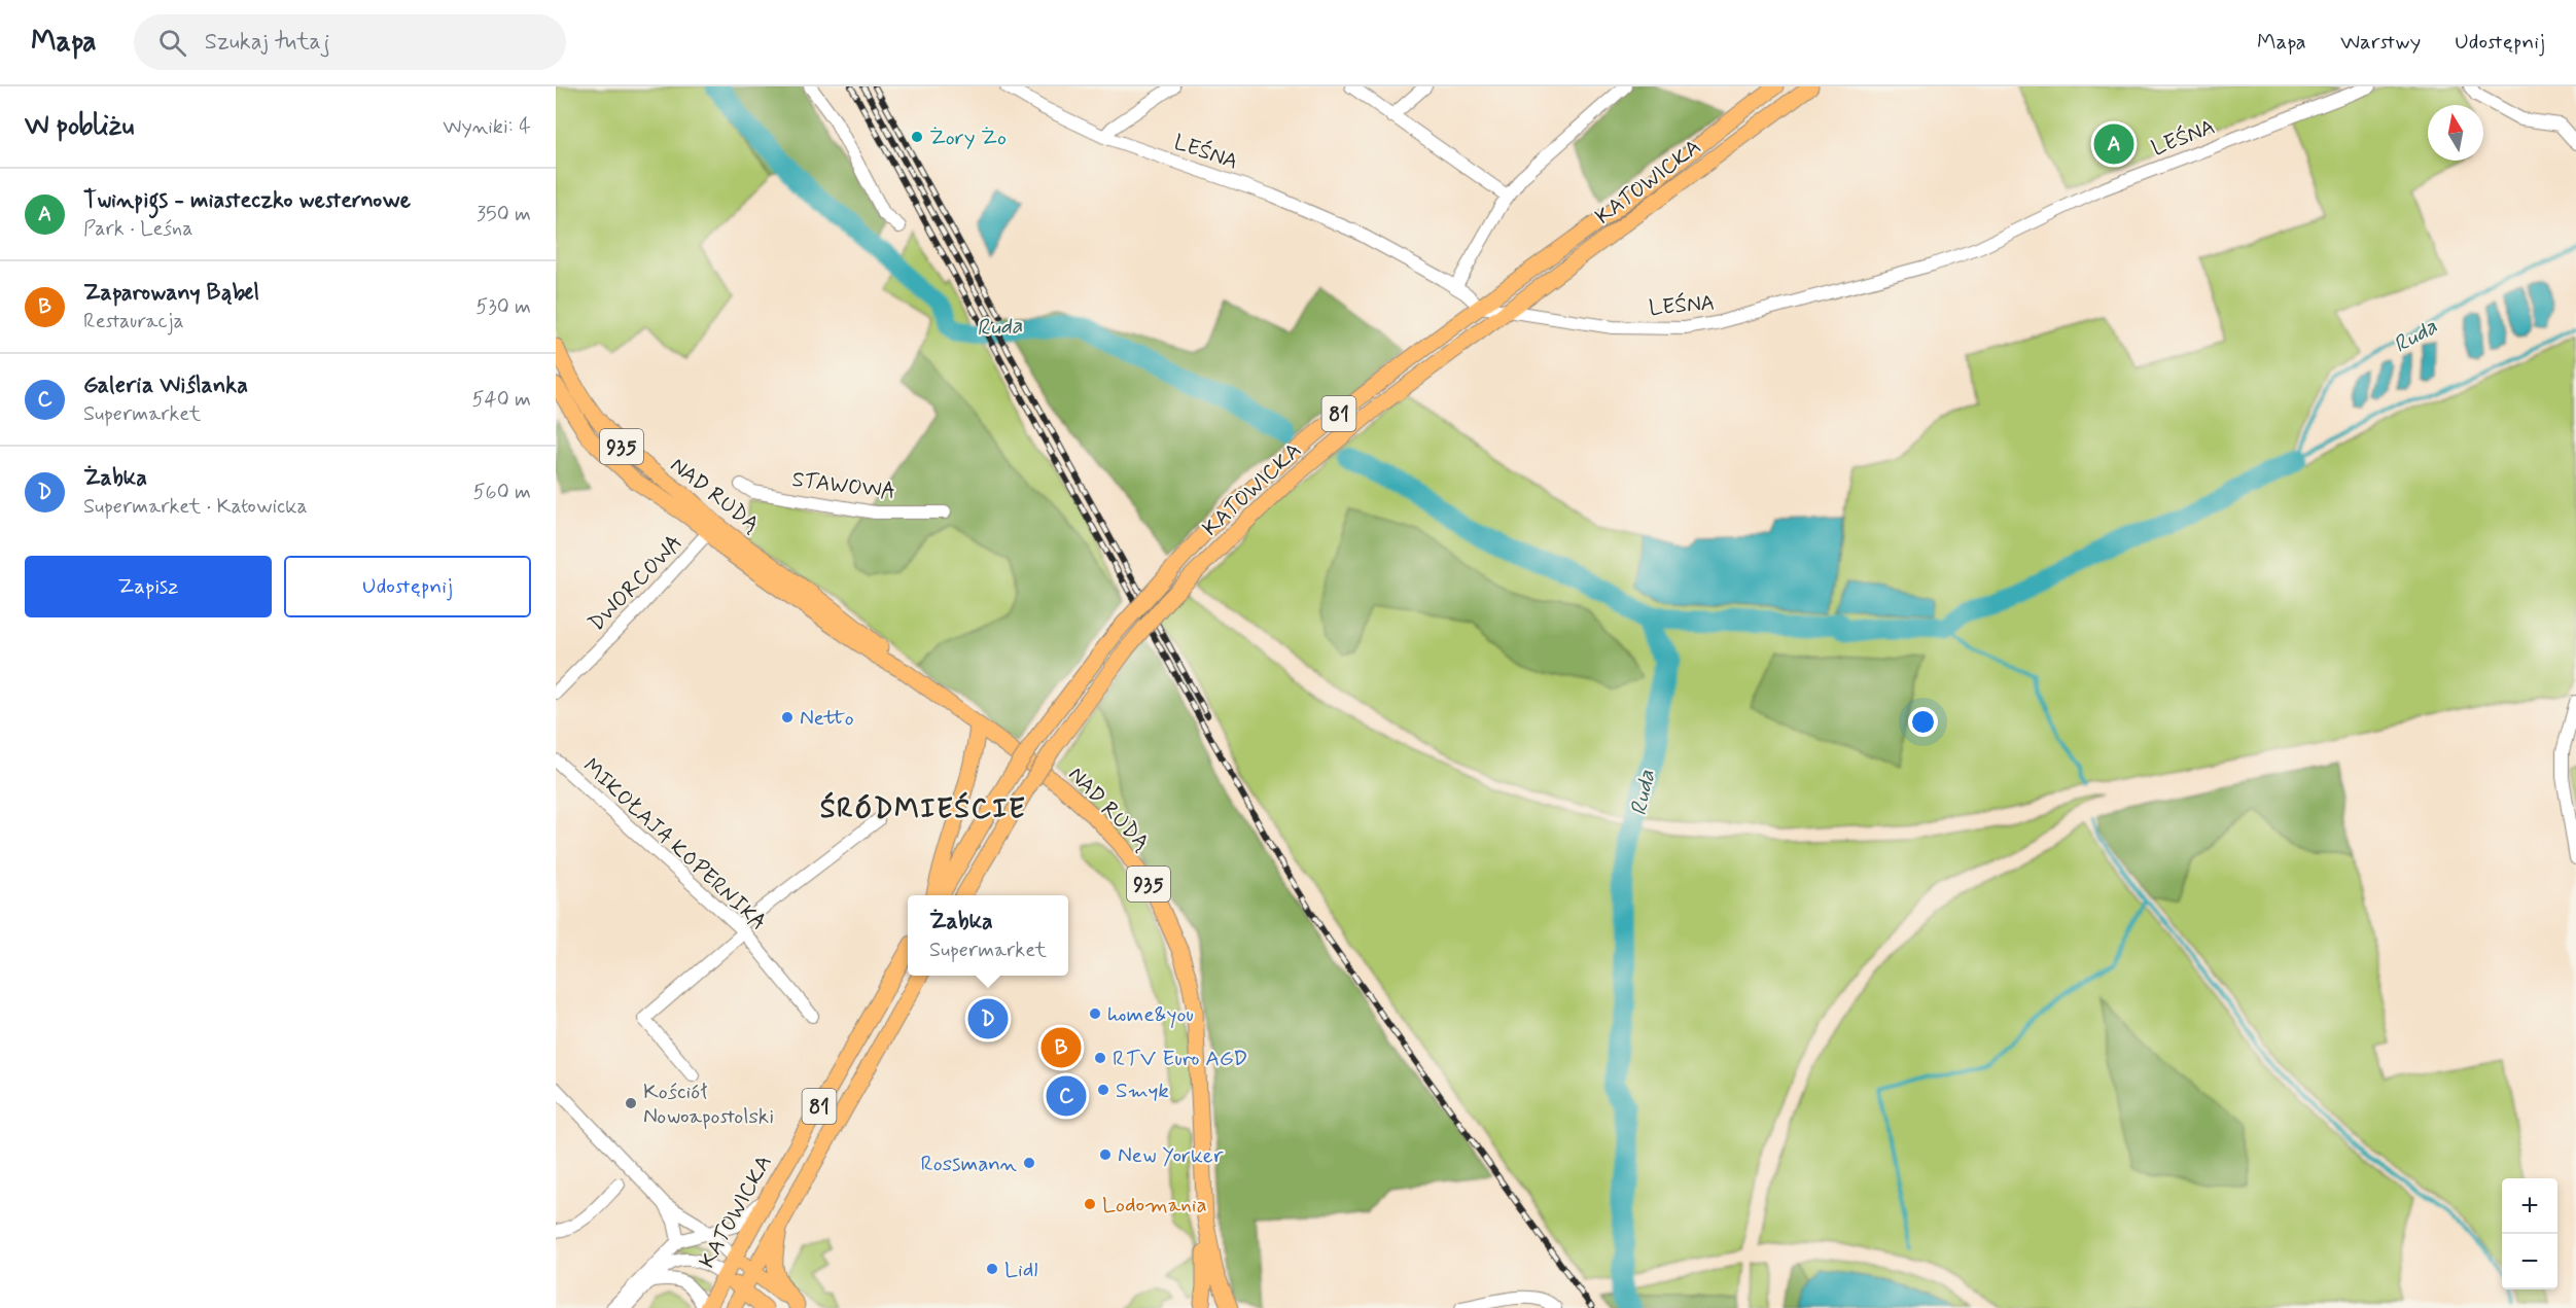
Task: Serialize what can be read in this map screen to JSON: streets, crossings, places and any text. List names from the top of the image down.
{
  "streets": {
    "main road": [
      "KATOWICKA",
      "81",
      "935",
      "NAD RUDĄ"
    ],
    "street": [
      "LEŚNA",
      "STAWOWA",
      "DWORCOWA",
      "MIKOŁAJA KOPERNIKA"
    ]
  },
  "crossings": [
    ["LEŚNA", "KATOWICKA"],
    ["935", "NAD RUDĄ"],
    ["NAD RUDĄ", "DWORCOWA"]
  ],
  "districts": ["ŚRÓDMIEŚCIE"],
  "water": ["Ruda"],
  "places": [
    "Żory Żo",
    "Netto",
    "home&you",
    "RTV Euro AGD",
    "Smyk",
    "Kościół Nowoapostolski",
    "New Yorker",
    "Rossmann",
    "Lodomania",
    "Lidl"
  ],
  "north": "top",
  "page": {
    "header": "Mapa",
    "search": "Szukaj tutaj",
    "nav": ["Mapa", "Warstwy", "Udostępnij"],
    "heading": ["W pobliżu", "Wyniki: 4"],
    "pins": [
      "A",
      "D",
      "B",
      "C"
    ],
    "list": [
      {
        "mark": "A",
        "name": "Twinpigs - miasteczko westernowe",
        "note": "Park · Leśna",
        "value": "350 m"
      },
      {
        "mark": "B",
        "name": "Zaparowany Bąbel",
        "note": "Restauracja",
        "value": "530 m"
      },
      {
        "mark": "C",
        "name": "Galeria Wiślanka",
        "note": "Supermarket",
        "value": "540 m"
      },
      {
        "mark": "D",
        "name": "Żabka",
        "note": "Supermarket · Katowicka",
        "value": "560 m"
      }
    ],
    "buttons": ["Zapisz", "Udostępnij"],
    "popup": ["Żabka", "Supermarket"],
    "map_buttons": ["+", "−"]
  }
}
